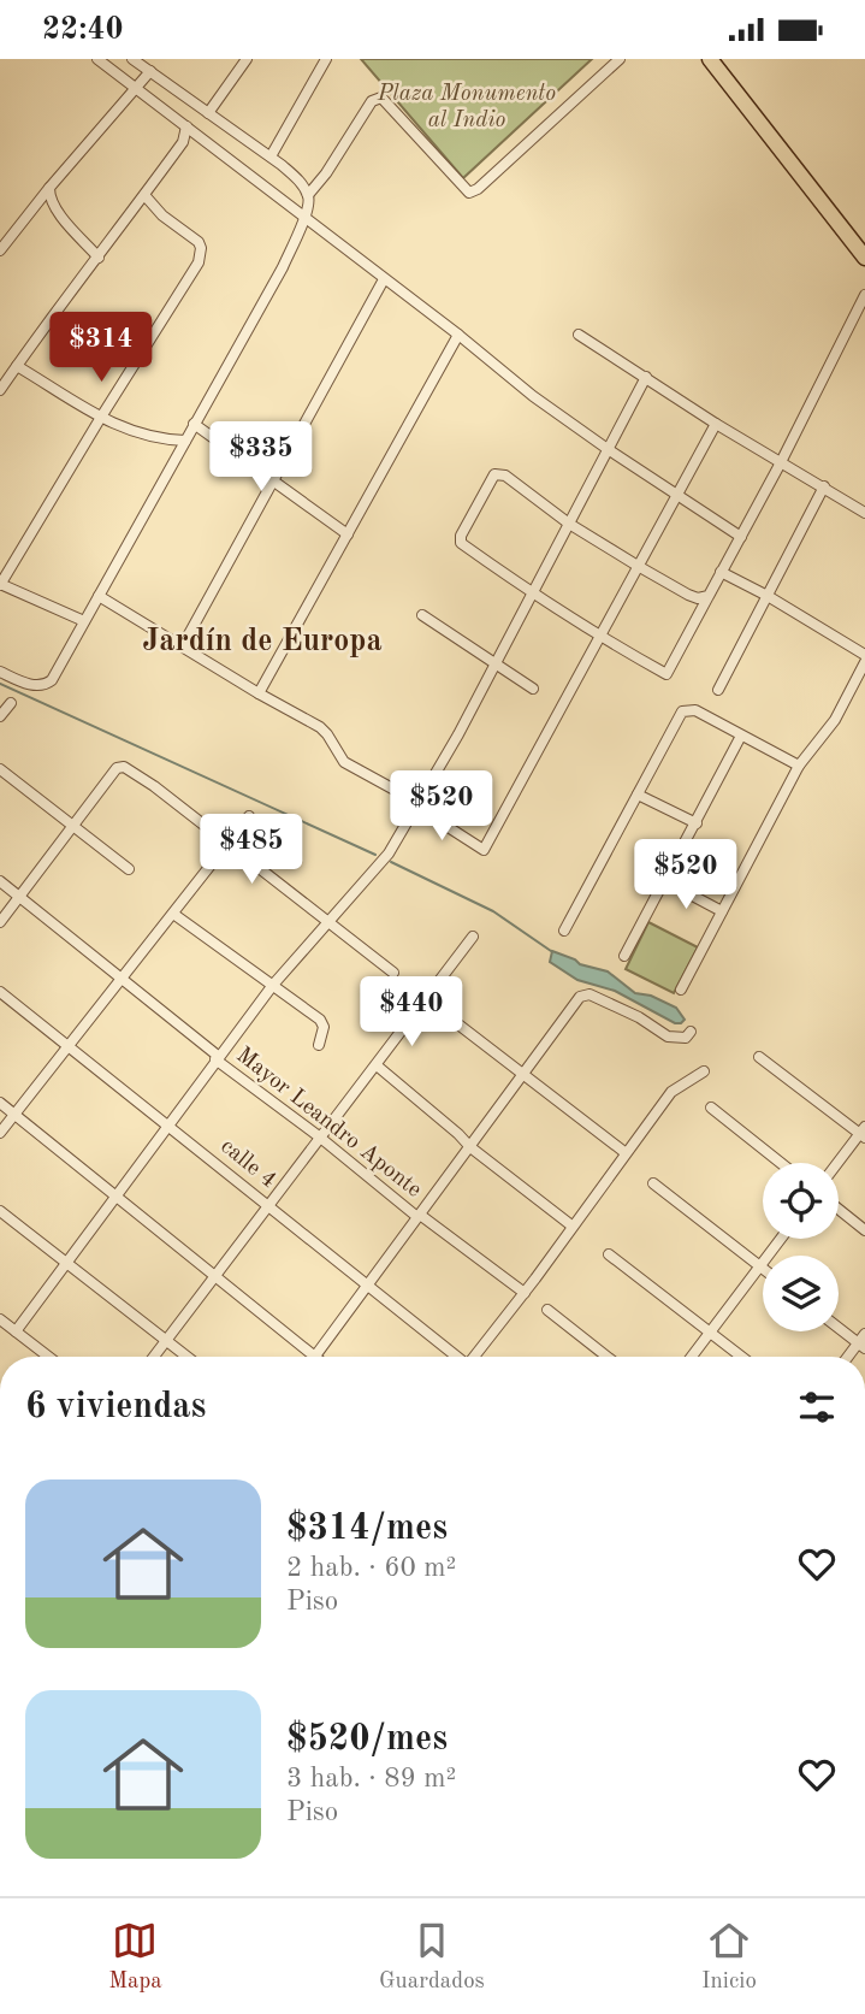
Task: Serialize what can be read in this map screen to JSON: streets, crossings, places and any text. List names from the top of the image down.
{
  "streets": {
    "street": ["Mayor Leandro Aponte", "calle 4"]
  },
  "districts": ["Jardín de Europa"],
  "parks": ["Plaza Monumento al Indio"],
  "page": {
    "status": "22:40",
    "price": [
      "$314",
      "$335",
      "$520",
      "$485",
      "$520",
      "$440"
    ],
    "heading": "6 viviendas",
    "list": [
      {
        "name": "$314/mes",
        "note": "2 hab. · 60 m² · Piso"
      },
      {
        "name": "$520/mes",
        "note": "3 hab. · 89 m² · Piso"
      }
    ],
    "tabs": ["Mapa", "Guardados", "Inicio"]
  }
}
